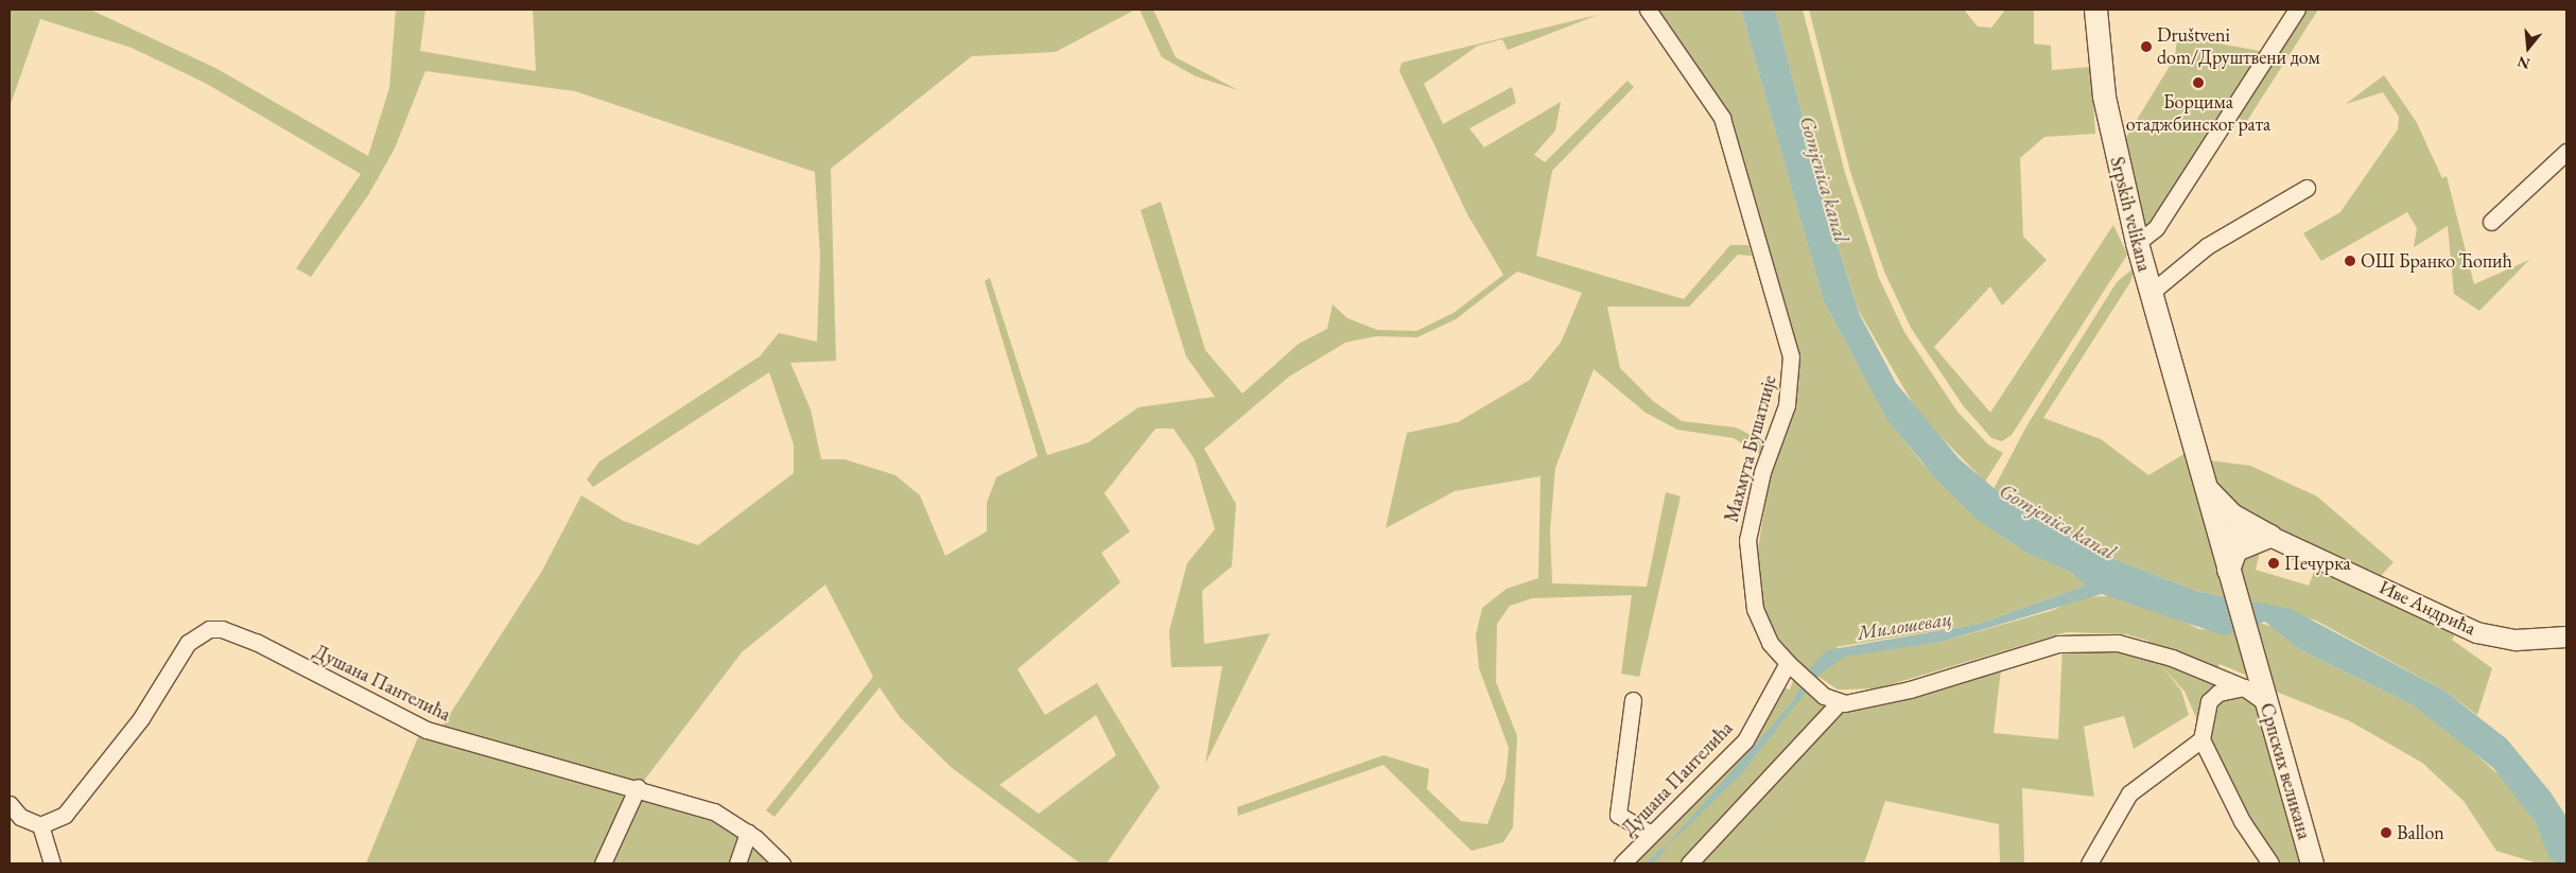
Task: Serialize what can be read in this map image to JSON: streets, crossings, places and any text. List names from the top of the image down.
{
  "streets": {
    "main road": ["Srpskih velikana", "Српских великана"],
    "street": ["Махмута Бушатлије", "Иве Андрића", "Душана Пантелића"]
  },
  "crossings": [
    ["Srpskih velikana", "Иве Андрића"],
    ["Srpskih velikana", "Српских великана"],
    ["Махмута Бушатлије", "Душана Пантелића"]
  ],
  "water": ["Gomjenica kanal", "Милошевац"],
  "places": [
    "Društveni dom/Друштвени дом",
    "Борцима отаджбинског рата",
    "ОШ Бранко Ћопић",
    "Печурка",
    "Ballon"
  ],
  "north": "bottom"
}
